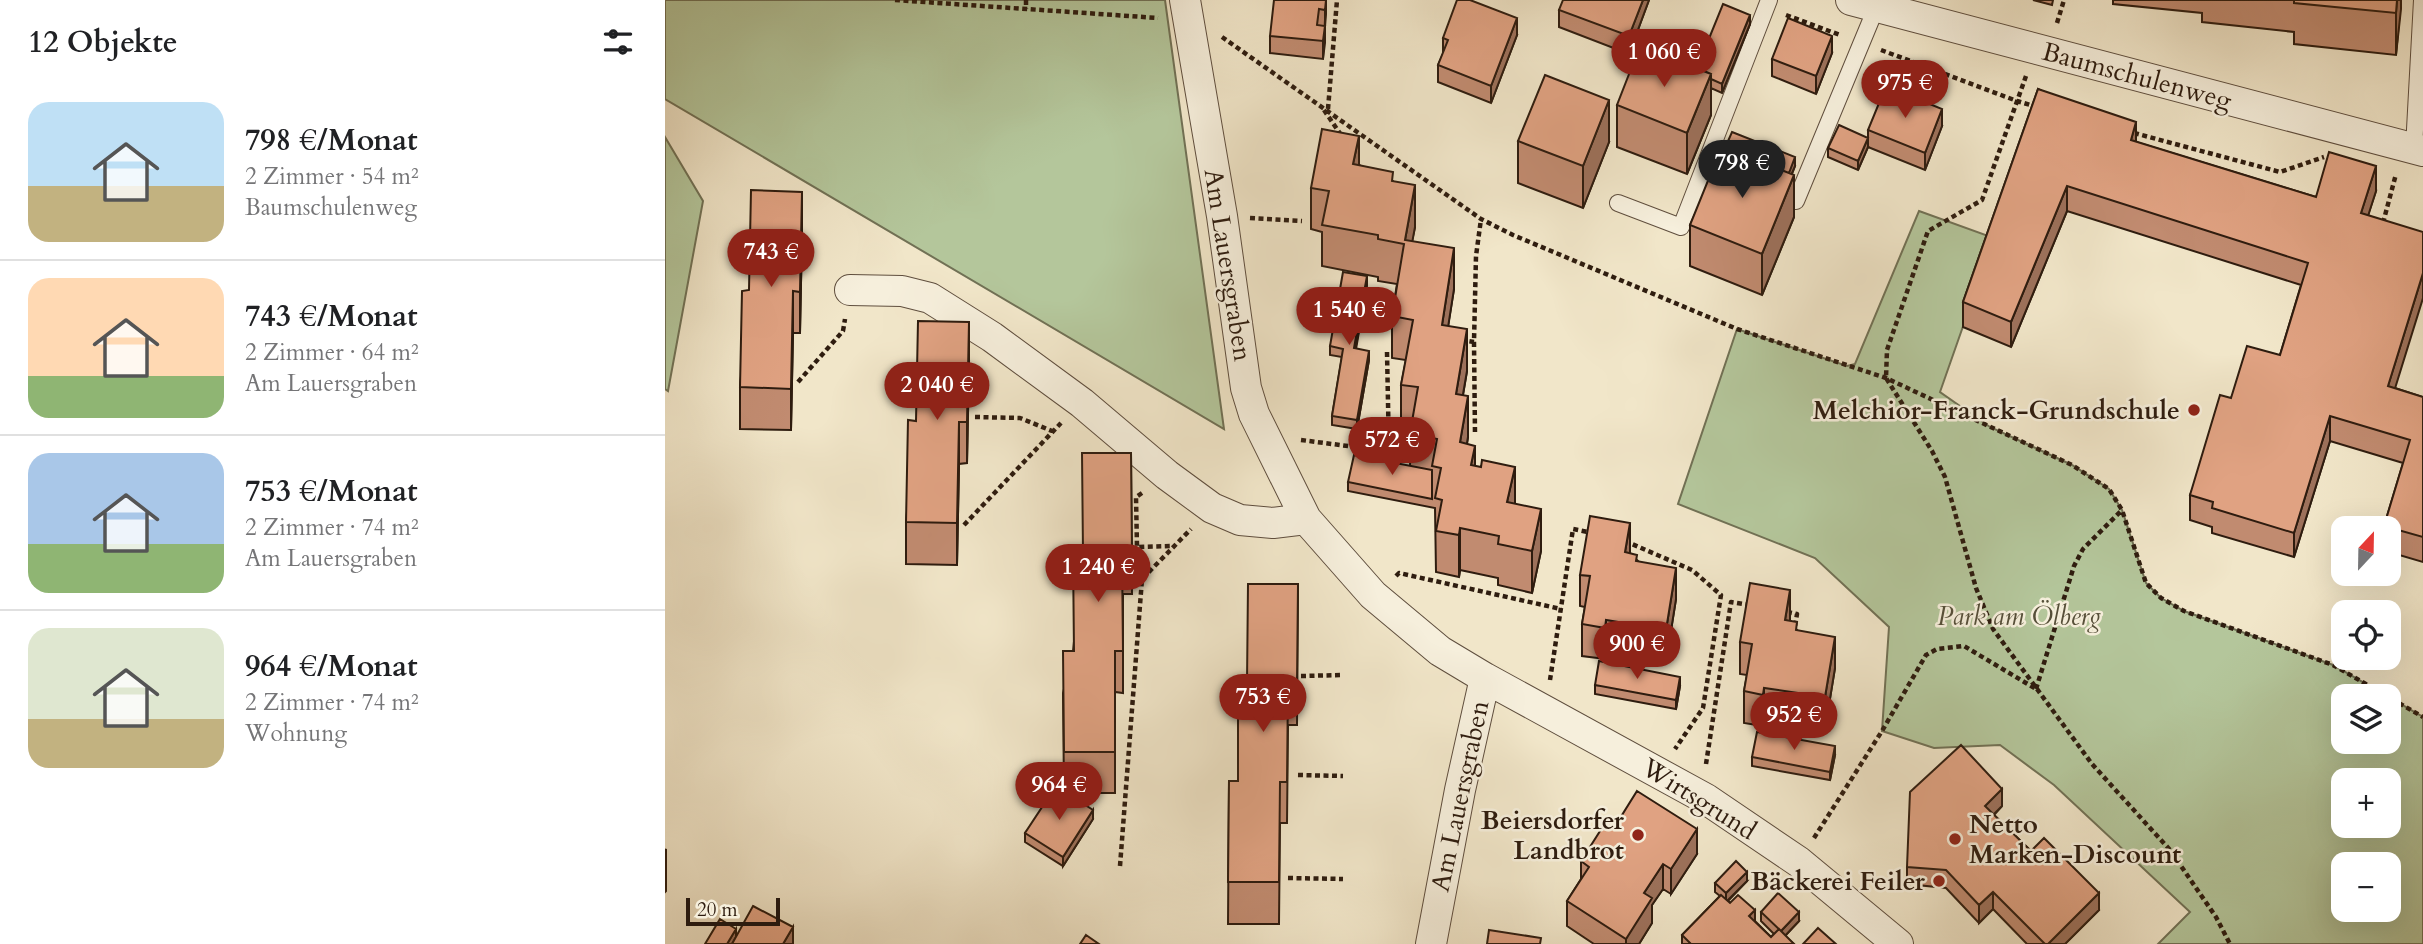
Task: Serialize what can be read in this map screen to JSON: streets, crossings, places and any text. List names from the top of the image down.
{
  "streets": {
    "street": ["Baumschulenweg", "Am Lauersgraben", "Wirtsgrund"]
  },
  "crossings": [
    ["Am Lauersgraben", "Wirtsgrund"]
  ],
  "parks": ["Park am Ölberg"],
  "places": [
    "Melchior-Franck-Grundschule",
    "Beiersdorfer Landbrot",
    "Netto Marken-Discount",
    "Bäckerei Feiler"
  ],
  "scale_bar": "20 m",
  "north": "top",
  "page": {
    "heading": "12 Objekte",
    "price": [
      "1 060 €",
      "975 €",
      "798 €",
      "743 €",
      "1 540 €",
      "2 040 €",
      "572 €",
      "1 240 €",
      "900 €",
      "753 €",
      "952 €",
      "964 €"
    ],
    "list": [
      {
        "name": "798 €/Monat",
        "note": "2 Zimmer · 54 m² · Baumschulenweg"
      },
      {
        "name": "743 €/Monat",
        "note": "2 Zimmer · 64 m² · Am Lauersgraben"
      },
      {
        "name": "753 €/Monat",
        "note": "2 Zimmer · 74 m² · Am Lauersgraben"
      },
      {
        "name": "964 €/Monat",
        "note": "2 Zimmer · 74 m² · Wohnung"
      }
    ],
    "map_buttons": ["+", "−"],
    "scale": "20 m"
  }
}
